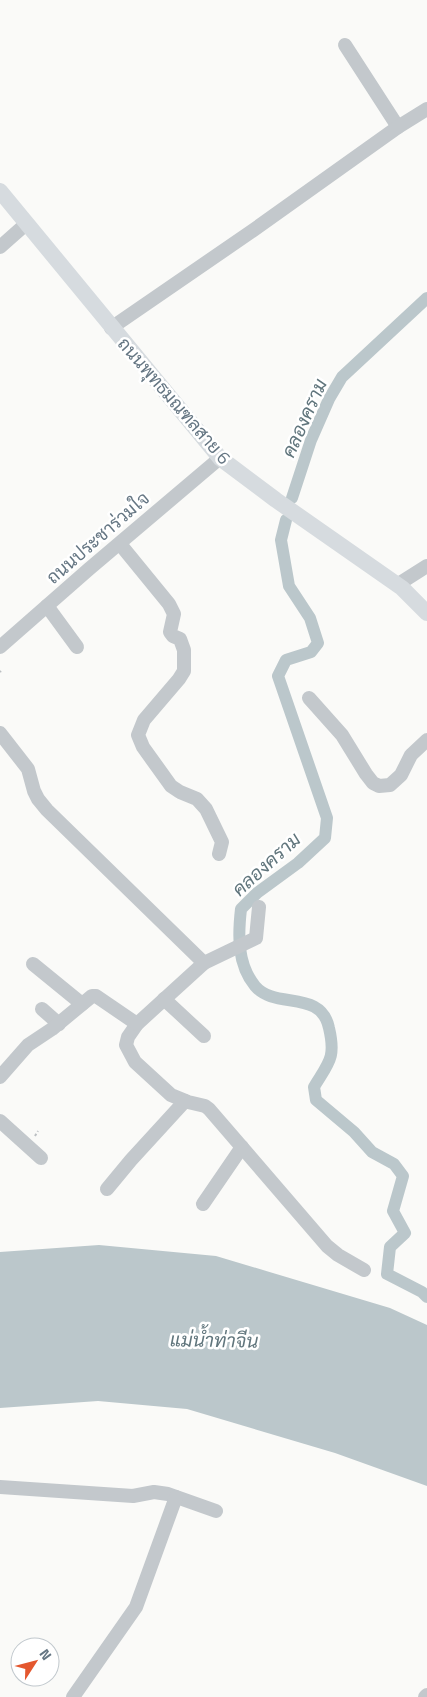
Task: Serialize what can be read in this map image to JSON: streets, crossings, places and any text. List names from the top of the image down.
{
  "streets": {
    "main road": ["ถนนพุทธมณฑลสาย 6"],
    "street": ["ถนนประชาร่วมใจ"]
  },
  "crossings": [
    ["ถนนพุทธมณฑลสาย 6", "ถนนประชาร่วมใจ"]
  ],
  "water": ["คลองคราม", "แม่น้ำท่าจีน"],
  "north": "top right"
}
